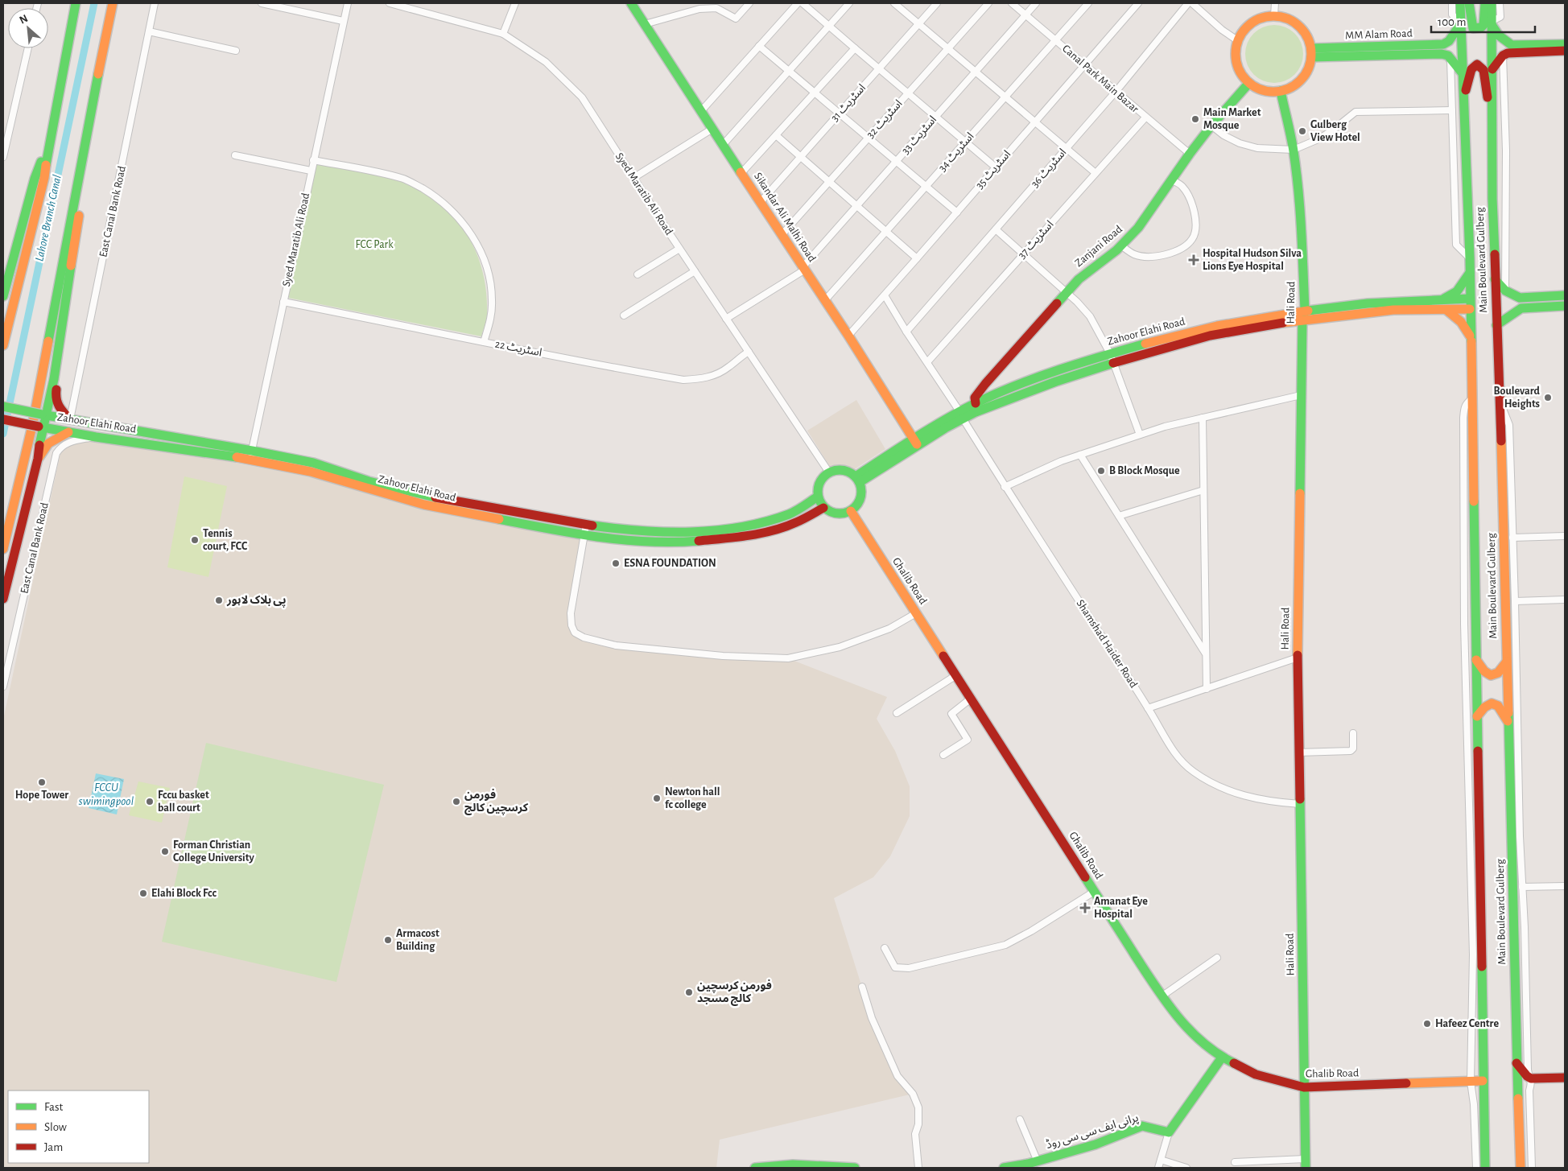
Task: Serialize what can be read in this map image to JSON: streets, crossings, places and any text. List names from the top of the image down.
{
  "streets": {
    "main road": [
      "MM Alam Road",
      "Sikandar Ali Malhi Road",
      "Zanjani Road",
      "Main Boulevard Gulberg",
      "Hali Road",
      "Zahoor Elahi Road",
      "Ghalib Road",
      "پرانی ایف سی سی روڈ"
    ],
    "street": [
      "Canal Park Main Bazar",
      "اسٹریٹ 31",
      "اسٹریٹ 32",
      "اسٹریٹ 33",
      "اسٹریٹ 34",
      "اسٹریٹ 36",
      "اسٹریٹ 35",
      "Syed Maratib Ali Road",
      "East Canal Bank Road",
      "اسٹریٹ 37",
      "اسٹریٹ 22",
      "Shamshad Haider Road"
    ]
  },
  "crossings": [
    ["MM Alam Road", "Zanjani Road"],
    ["MM Alam Road", "Main Boulevard Gulberg"],
    ["MM Alam Road", "Hali Road"],
    ["Canal Park Main Bazar", "اسٹریٹ 33"],
    ["Canal Park Main Bazar", "اسٹریٹ 34"],
    ["Canal Park Main Bazar", "اسٹریٹ 36"],
    ["Canal Park Main Bazar", "اسٹریٹ 35"],
    ["Canal Park Main Bazar", "اسٹریٹ 37"],
    ["Canal Park Main Bazar", "Zanjani Road"],
    ["اسٹریٹ 31", "Sikandar Ali Malhi Road"],
    ["اسٹریٹ 32", "Sikandar Ali Malhi Road"],
    ["اسٹریٹ 33", "Syed Maratib Ali Road"],
    ["اسٹریٹ 33", "Sikandar Ali Malhi Road"],
    ["اسٹریٹ 34", "Sikandar Ali Malhi Road"],
    ["اسٹریٹ 36", "Shamshad Haider Road"],
    ["اسٹریٹ 35", "Sikandar Ali Malhi Road"],
    ["اسٹریٹ 35", "Shamshad Haider Road"],
    ["Syed Maratib Ali Road", "Zahoor Elahi Road"],
    ["Syed Maratib Ali Road", "اسٹریٹ 22"],
    ["Syed Maratib Ali Road", "Ghalib Road"],
    ["East Canal Bank Road", "Zahoor Elahi Road"],
    ["Sikandar Ali Malhi Road", "Zahoor Elahi Road"],
    ["اسٹریٹ 37", "Shamshad Haider Road"],
    ["Zanjani Road", "Hali Road"],
    ["Zanjani Road", "Zahoor Elahi Road"],
    ["Main Boulevard Gulberg", "Zahoor Elahi Road"],
    ["Main Boulevard Gulberg", "Ghalib Road"],
    ["Hali Road", "Zahoor Elahi Road"],
    ["Hali Road", "Ghalib Road"],
    ["Hali Road", "Shamshad Haider Road"],
    ["Zahoor Elahi Road", "Ghalib Road"],
    ["Zahoor Elahi Road", "Shamshad Haider Road"]
  ],
  "water": ["Lahore Branch Canal", "FCCU swimingpool"],
  "parks": ["FCC Park"],
  "places": {
    "other": [
      "Main Market Mosque",
      "Gulberg View Hotel",
      "Boulevard Heights",
      "B Block Mosque",
      "Tennis court, FCC",
      "ESNA FOUNDATION",
      "پی بلاک لاہور",
      "Hope Tower",
      "Newton hall fc college",
      "Fccu basket ball court",
      "فورمن کرسچین کالج",
      "Forman Christian College University",
      "Elahi Block Fcc",
      "Armacost Building",
      "فورمن کرسچین کالج مسجد",
      "Hafeez Centre"
    ],
    "health": ["Hospital Hudson Silva Lions Eye Hospital", "Amanat Eye Hospital"]
  },
  "legend": ["Fast", "Slow", "Jam"],
  "scale_bar": "100 m",
  "north": "top left"
}
